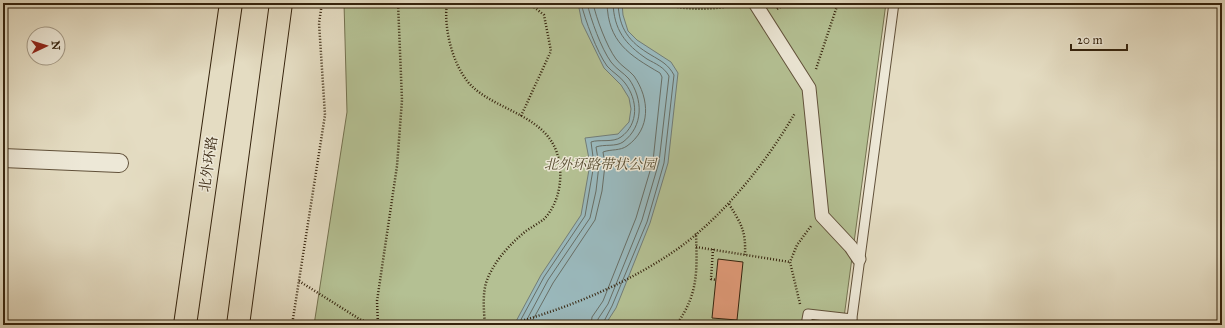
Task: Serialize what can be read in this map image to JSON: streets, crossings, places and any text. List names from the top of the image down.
{
  "streets": {
    "main road": ["北外环路"]
  },
  "parks": ["北外环路带状公园"],
  "scale_bar": "20 m",
  "north": "right"
}
